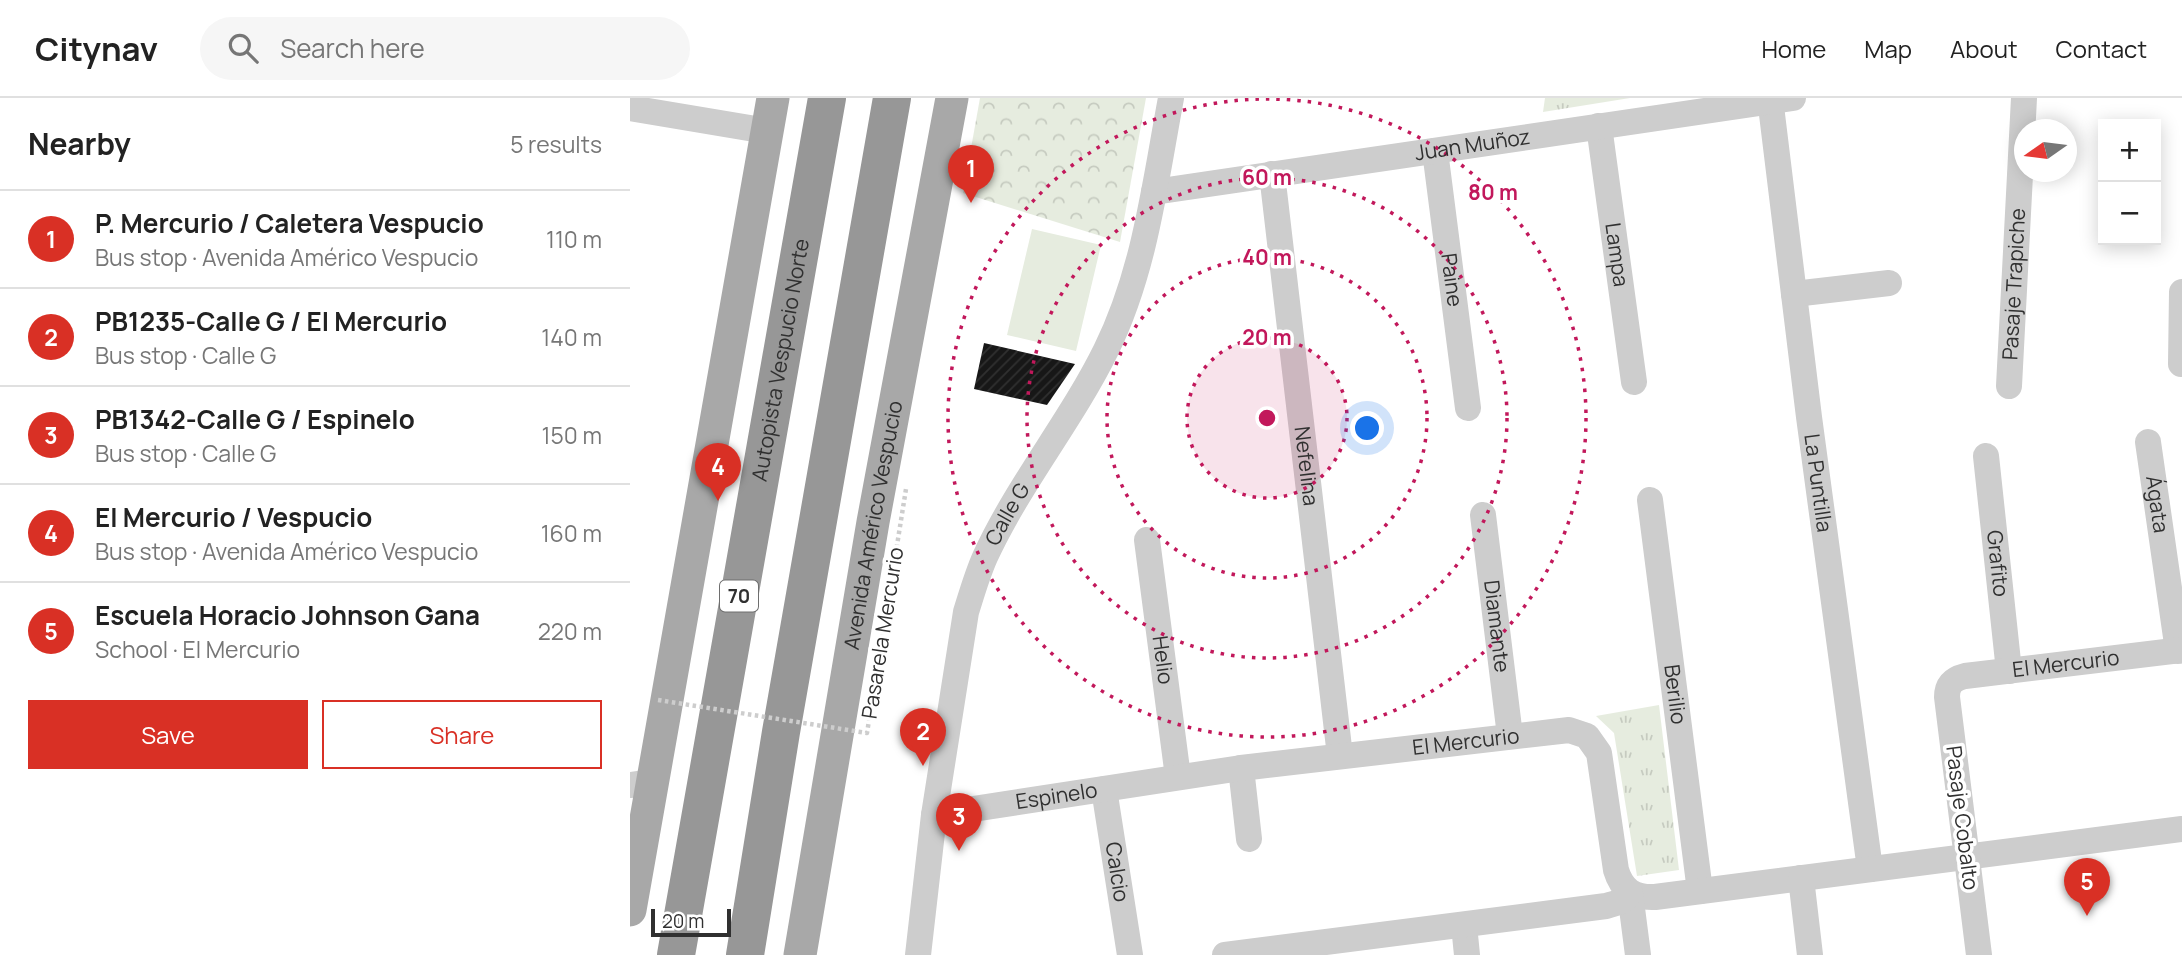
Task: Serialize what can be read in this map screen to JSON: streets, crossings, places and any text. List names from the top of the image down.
{
  "streets": {
    "highway": ["Autopista Vespucio Norte", "70"],
    "main road": ["Avenida Américo Vespucio"],
    "street": [
      "Juan Muñoz",
      "Lampa",
      "Paine",
      "Pasaje Trapiche",
      "Nefelina",
      "La Puntilla",
      "Ágata",
      "Calle G",
      "Grafito",
      "Diamante",
      "Helio",
      "El Mercurio",
      "Berilio",
      "Espinelo",
      "Pasaje Cobalto",
      "Calcio"
    ],
    "path": ["Pasarela Mercurio"]
  },
  "crossings": [
    ["Juan Muñoz", "Lampa"],
    ["Juan Muñoz", "Paine"],
    ["Juan Muñoz", "Nefelina"],
    ["Juan Muñoz", "La Puntilla"],
    ["Juan Muñoz", "Calle G"],
    ["Nefelina", "El Mercurio"],
    ["Ágata", "El Mercurio"],
    ["Calle G", "Espinelo"],
    ["Grafito", "El Mercurio"],
    ["Diamante", "El Mercurio"],
    ["Helio", "El Mercurio"],
    ["Helio", "Espinelo"],
    ["El Mercurio", "Espinelo"],
    ["El Mercurio", "Pasaje Cobalto"],
    ["Espinelo", "Calcio"]
  ],
  "scale_bar": "20 m",
  "north": "left",
  "page": {
    "header": "Citynav",
    "search": "Search here",
    "nav": [
      "Home",
      "Map",
      "About",
      "Contact"
    ],
    "heading": ["Nearby", "5 results"],
    "map_buttons": ["+", "−"],
    "pins": [
      "1",
      "4",
      "2",
      "3",
      "5"
    ],
    "list": [
      {
        "mark": "1",
        "name": "P. Mercurio / Caletera Vespucio",
        "note": "Bus stop · Avenida Américo Vespucio",
        "value": "110 m"
      },
      {
        "mark": "2",
        "name": "PB1235-Calle G / El Mercurio",
        "note": "Bus stop · Calle G",
        "value": "140 m"
      },
      {
        "mark": "3",
        "name": "PB1342-Calle G / Espinelo",
        "note": "Bus stop · Calle G",
        "value": "150 m"
      },
      {
        "mark": "4",
        "name": "El Mercurio / Vespucio",
        "note": "Bus stop · Avenida Américo Vespucio",
        "value": "160 m"
      },
      {
        "mark": "5",
        "name": "Escuela Horacio Johnson Gana",
        "note": "School · El Mercurio",
        "value": "220 m"
      }
    ],
    "buttons": ["Save", "Share"],
    "scale": "20 m"
  },
  "rings": [
    "60 m",
    "80 m",
    "40 m",
    "20 m"
  ]
}
